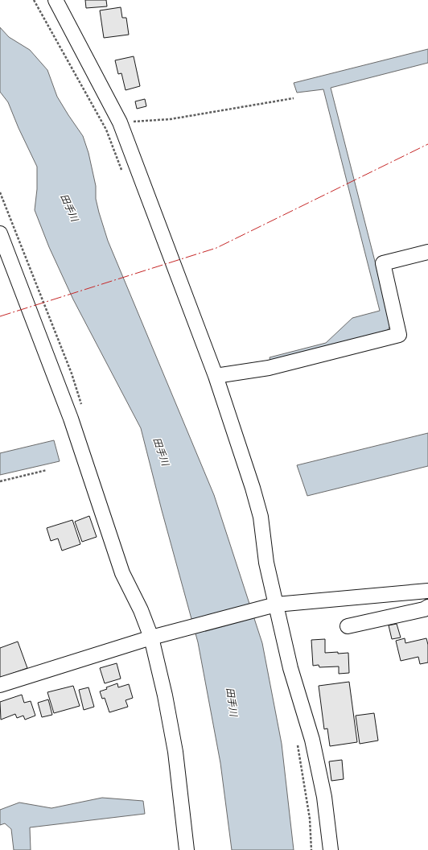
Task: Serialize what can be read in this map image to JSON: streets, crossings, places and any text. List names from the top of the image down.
{
  "water": ["田手川"]
}
